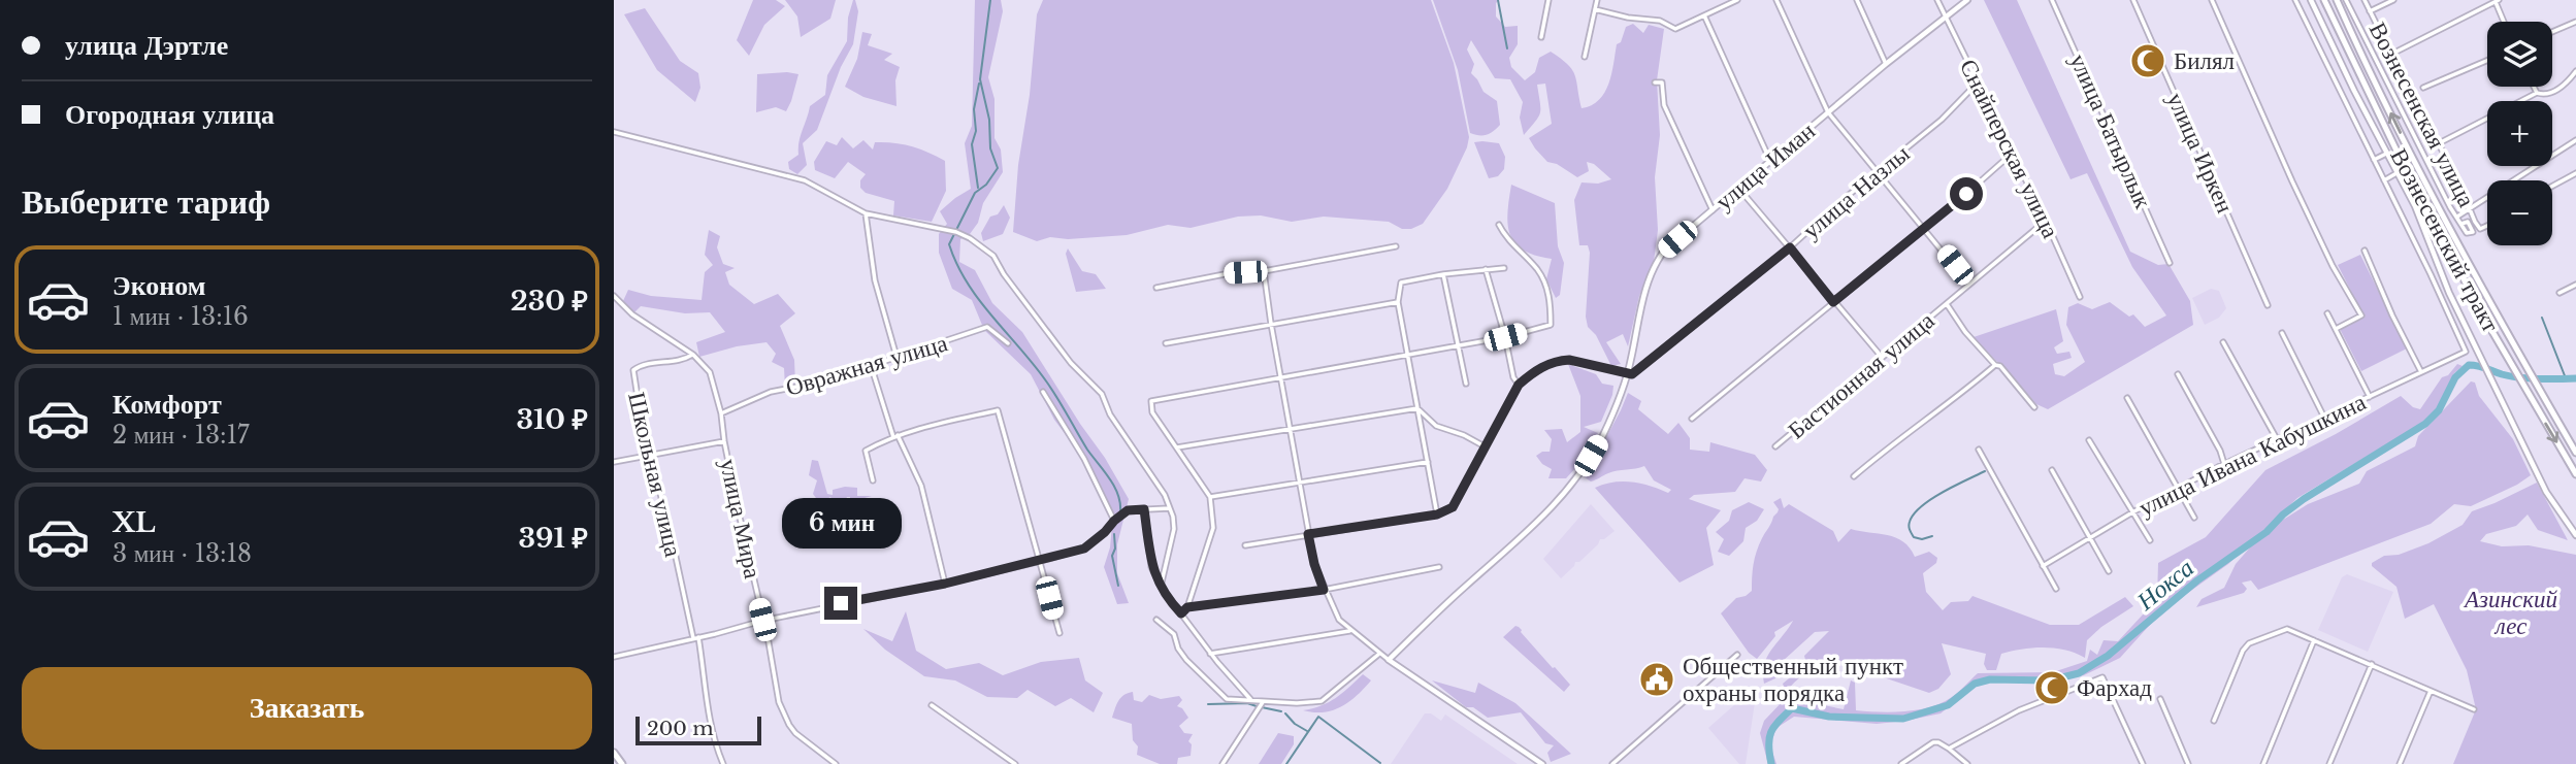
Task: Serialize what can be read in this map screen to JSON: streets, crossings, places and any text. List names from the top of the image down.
{
  "streets": {
    "main road": ["Вознесенский тракт"],
    "street": [
      "Вознесенская улица",
      "улица Батырлык",
      "Снайперская улица",
      "улица Иркен",
      "улица Иман",
      "улица Назлы",
      "Овражная улица",
      "Бастионная улица",
      "улица Ивана Кабушкина",
      "Школьная улица",
      "улица Мира"
    ]
  },
  "crossings": [
    ["Снайперская улица", "улица Иман"],
    ["Снайперская улица", "улица Назлы"],
    ["Снайперская улица", "Бастионная улица"],
    ["улица Иман", "улица Назлы"],
    ["Овражная улица", "улица Мира"],
    ["Школьная улица", "улица Мира"]
  ],
  "water": ["Нокса"],
  "parks": ["Азинский лес"],
  "places": {
    "mosque": ["Билял", "Фархад"],
    "public building": ["Общественный пункт охраны порядка"]
  },
  "scale_bar": "200 m",
  "page": {
    "banner": ["улица Дэртле", "Огородная улица"],
    "map_buttons": ["+", "−"],
    "heading": "Выберите тариф",
    "list": [
      {
        "name": "Эконом",
        "note": "1 мин · 13:16",
        "value": "230 ₽"
      },
      {
        "name": "Комфорт",
        "note": "2 мин · 13:17",
        "value": "310 ₽"
      },
      {
        "name": "XL",
        "note": "3 мин · 13:18",
        "value": "391 ₽"
      }
    ],
    "bubble": "6 мин",
    "buttons": "Заказать",
    "scale": "200 m"
  }
}
